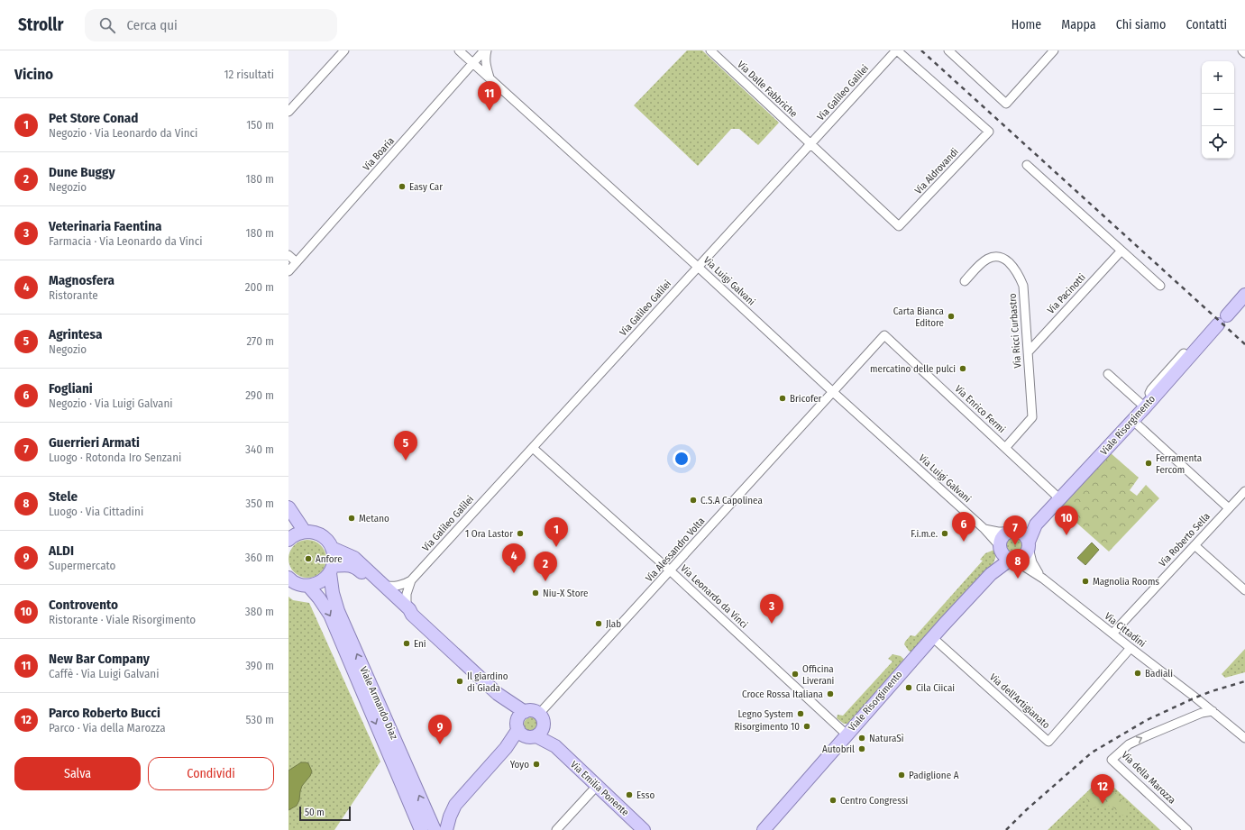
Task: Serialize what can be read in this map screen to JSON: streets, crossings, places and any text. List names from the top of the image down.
{
  "streets": {
    "main road": ["Viale Risorgimento", "Viale Armando Diaz", "Via Emilia Ponente"],
    "street": [
      "Via Dalle Fabbriche",
      "Via Galileo Galilei",
      "Via Boaria",
      "Via Aldrovandi",
      "Via Luigi Galvani",
      "Via Pacinotti",
      "Via Ricci Curbastro",
      "Via Enrico Fermi",
      "Via Roberto Sella",
      "Via Alessandro Volta",
      "Via Leonardo da Vinci",
      "Via Cittadini",
      "Via dell'Artigianato",
      "Via della Marozza"
    ]
  },
  "crossings": [
    ["Via Dalle Fabbriche", "Via Galileo Galilei"],
    ["Via Dalle Fabbriche", "Via Aldrovandi"],
    ["Via Galileo Galilei", "Via Aldrovandi"],
    ["Via Galileo Galilei", "Via Luigi Galvani"],
    ["Via Galileo Galilei", "Via Leonardo da Vinci"],
    ["Via Galileo Galilei", "Via Emilia Ponente"],
    ["Via Boaria", "Via Luigi Galvani"],
    ["Via Luigi Galvani", "Viale Risorgimento"],
    ["Via Luigi Galvani", "Via Alessandro Volta"],
    ["Via Luigi Galvani", "Via Cittadini"],
    ["Via Pacinotti", "Via Ricci Curbastro"],
    ["Via Ricci Curbastro", "Via Enrico Fermi"],
    ["Via Enrico Fermi", "Viale Risorgimento"],
    ["Via Enrico Fermi", "Via Alessandro Volta"],
    ["Viale Risorgimento", "Via Leonardo da Vinci"],
    ["Viale Risorgimento", "Via Cittadini"],
    ["Viale Risorgimento", "Via dell'Artigianato"],
    ["Via Roberto Sella", "Via Cittadini"],
    ["Via Alessandro Volta", "Via Leonardo da Vinci"],
    ["Via Cittadini", "Via dell'Artigianato"],
    ["Via Cittadini", "Via della Marozza"],
    ["Viale Armando Diaz", "Via Emilia Ponente"]
  ],
  "places": [
    "Easy Car",
    "Carta Bianca Editore",
    "mercatino delle pulci",
    "Bricofer",
    "Ferramenta Fercom",
    "C.S.A Capolinea",
    "Metano",
    "1 Ora Lastor",
    "F.i.m.e.",
    "Anfore",
    "Magnolia Rooms",
    "Niu-X Store",
    "Jlab",
    "Eni",
    "Badiali",
    "Officina Liverani",
    "Il giardino di Giada",
    "Cila Ciicai",
    "Croce Rossa Italiana",
    "Legno System",
    "Risorgimento 10",
    "NaturaSì",
    "Autobril",
    "Yoyo",
    "Padiglione A",
    "Esso",
    "Centro Congressi"
  ],
  "scale_bar": "50 m",
  "page": {
    "header": "Strollr",
    "search": "Cerca qui",
    "nav": [
      "Home",
      "Mappa",
      "Chi siamo",
      "Contatti"
    ],
    "heading": ["Vicino", "12 risultati"],
    "map_buttons": ["+", "−"],
    "pins": [
      "11",
      "5",
      "10",
      "6",
      "7",
      "1",
      "4",
      "8",
      "2",
      "3",
      "9",
      "12"
    ],
    "list": [
      {
        "mark": "1",
        "name": "Pet Store Conad",
        "note": "Negozio · Via Leonardo da Vinci",
        "value": "150 m"
      },
      {
        "mark": "2",
        "name": "Dune Buggy",
        "note": "Negozio",
        "value": "180 m"
      },
      {
        "mark": "3",
        "name": "Veterinaria Faentina",
        "note": "Farmacia · Via Leonardo da Vinci",
        "value": "180 m"
      },
      {
        "mark": "4",
        "name": "Magnosfera",
        "note": "Ristorante",
        "value": "200 m"
      },
      {
        "mark": "5",
        "name": "Agrintesa",
        "note": "Negozio",
        "value": "270 m"
      },
      {
        "mark": "6",
        "name": "Fogliani",
        "note": "Negozio · Via Luigi Galvani",
        "value": "290 m"
      },
      {
        "mark": "7",
        "name": "Guerrieri Armati",
        "note": "Luogo · Rotonda Iro Senzani",
        "value": "340 m"
      },
      {
        "mark": "8",
        "name": "Stele",
        "note": "Luogo · Via Cittadini",
        "value": "350 m"
      },
      {
        "mark": "9",
        "name": "ALDI",
        "note": "Supermercato",
        "value": "360 m"
      },
      {
        "mark": "10",
        "name": "Controvento",
        "note": "Ristorante · Viale Risorgimento",
        "value": "380 m"
      },
      {
        "mark": "11",
        "name": "New Bar Company",
        "note": "Caffè · Via Luigi Galvani",
        "value": "390 m"
      },
      {
        "mark": "12",
        "name": "Parco Roberto Bucci",
        "note": "Parco · Via della Marozza",
        "value": "530 m"
      }
    ],
    "buttons": ["Salva", "Condividi"],
    "scale": "50 m"
  }
}
